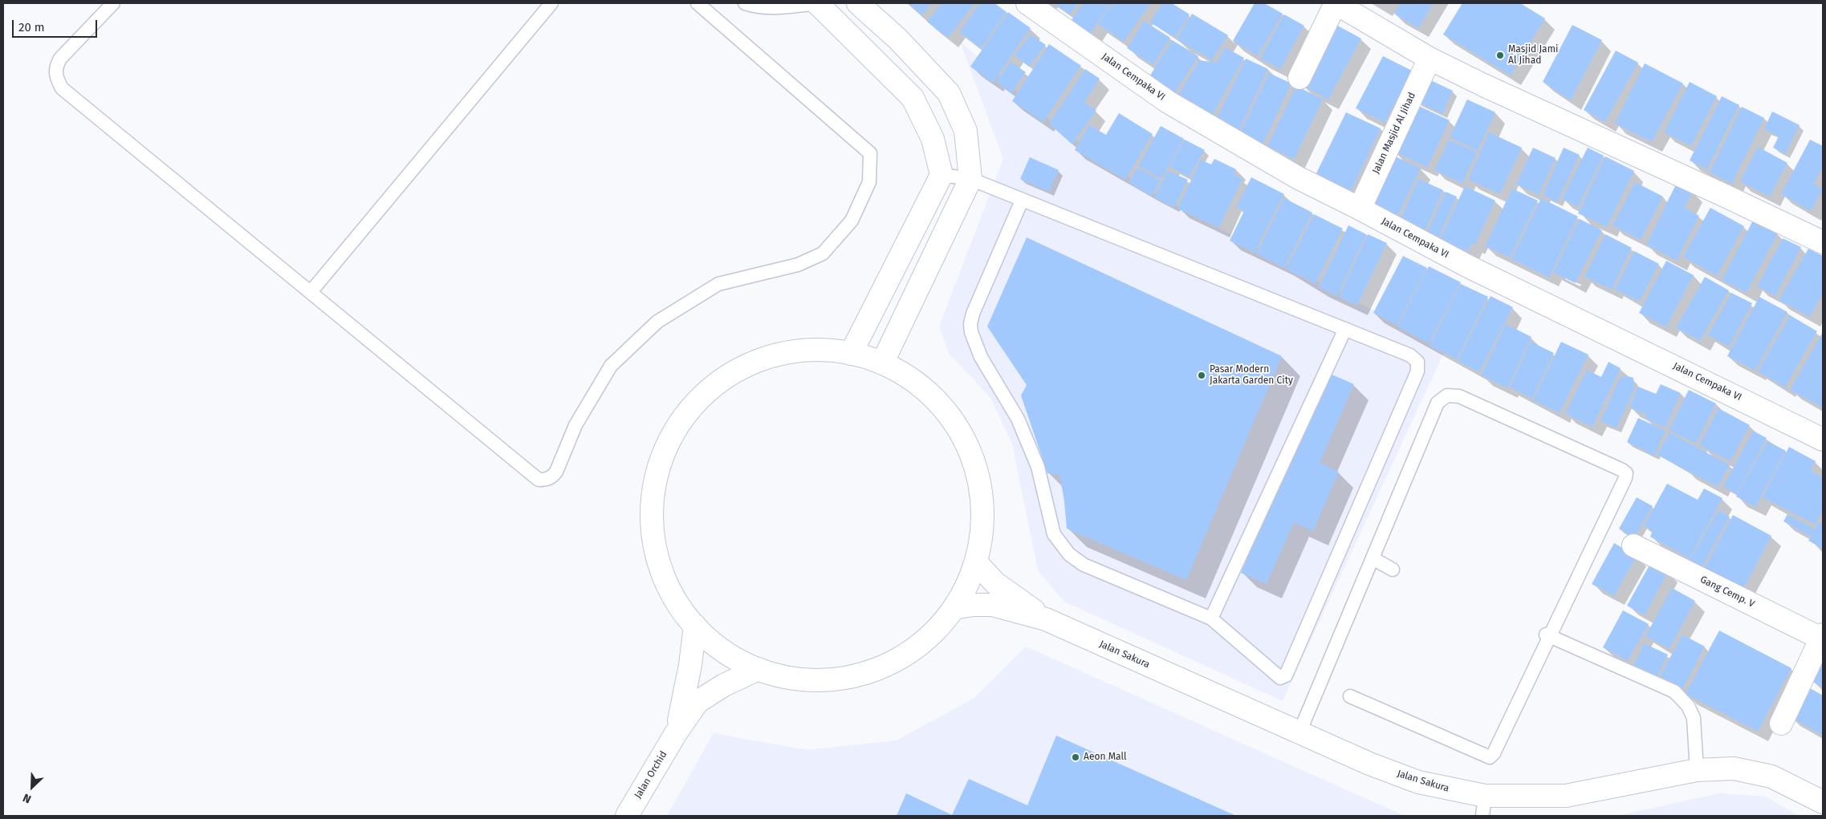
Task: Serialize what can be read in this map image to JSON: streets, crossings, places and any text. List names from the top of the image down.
{
  "streets": {
    "street": [
      "Jalan Cempaka VI",
      "Jalan Masjid Al Jihad",
      "Gang Cemp. V",
      "Jalan Sakura",
      "Jalan Orchid"
    ]
  },
  "crossings": [
    ["Jalan Cempaka VI", "Jalan Masjid Al Jihad"]
  ],
  "places": ["Masjid Jami Al Jihad", "Pasar Modern Jakarta Garden City", "Aeon Mall"],
  "scale_bar": "20 m",
  "north": "bottom left"
}
